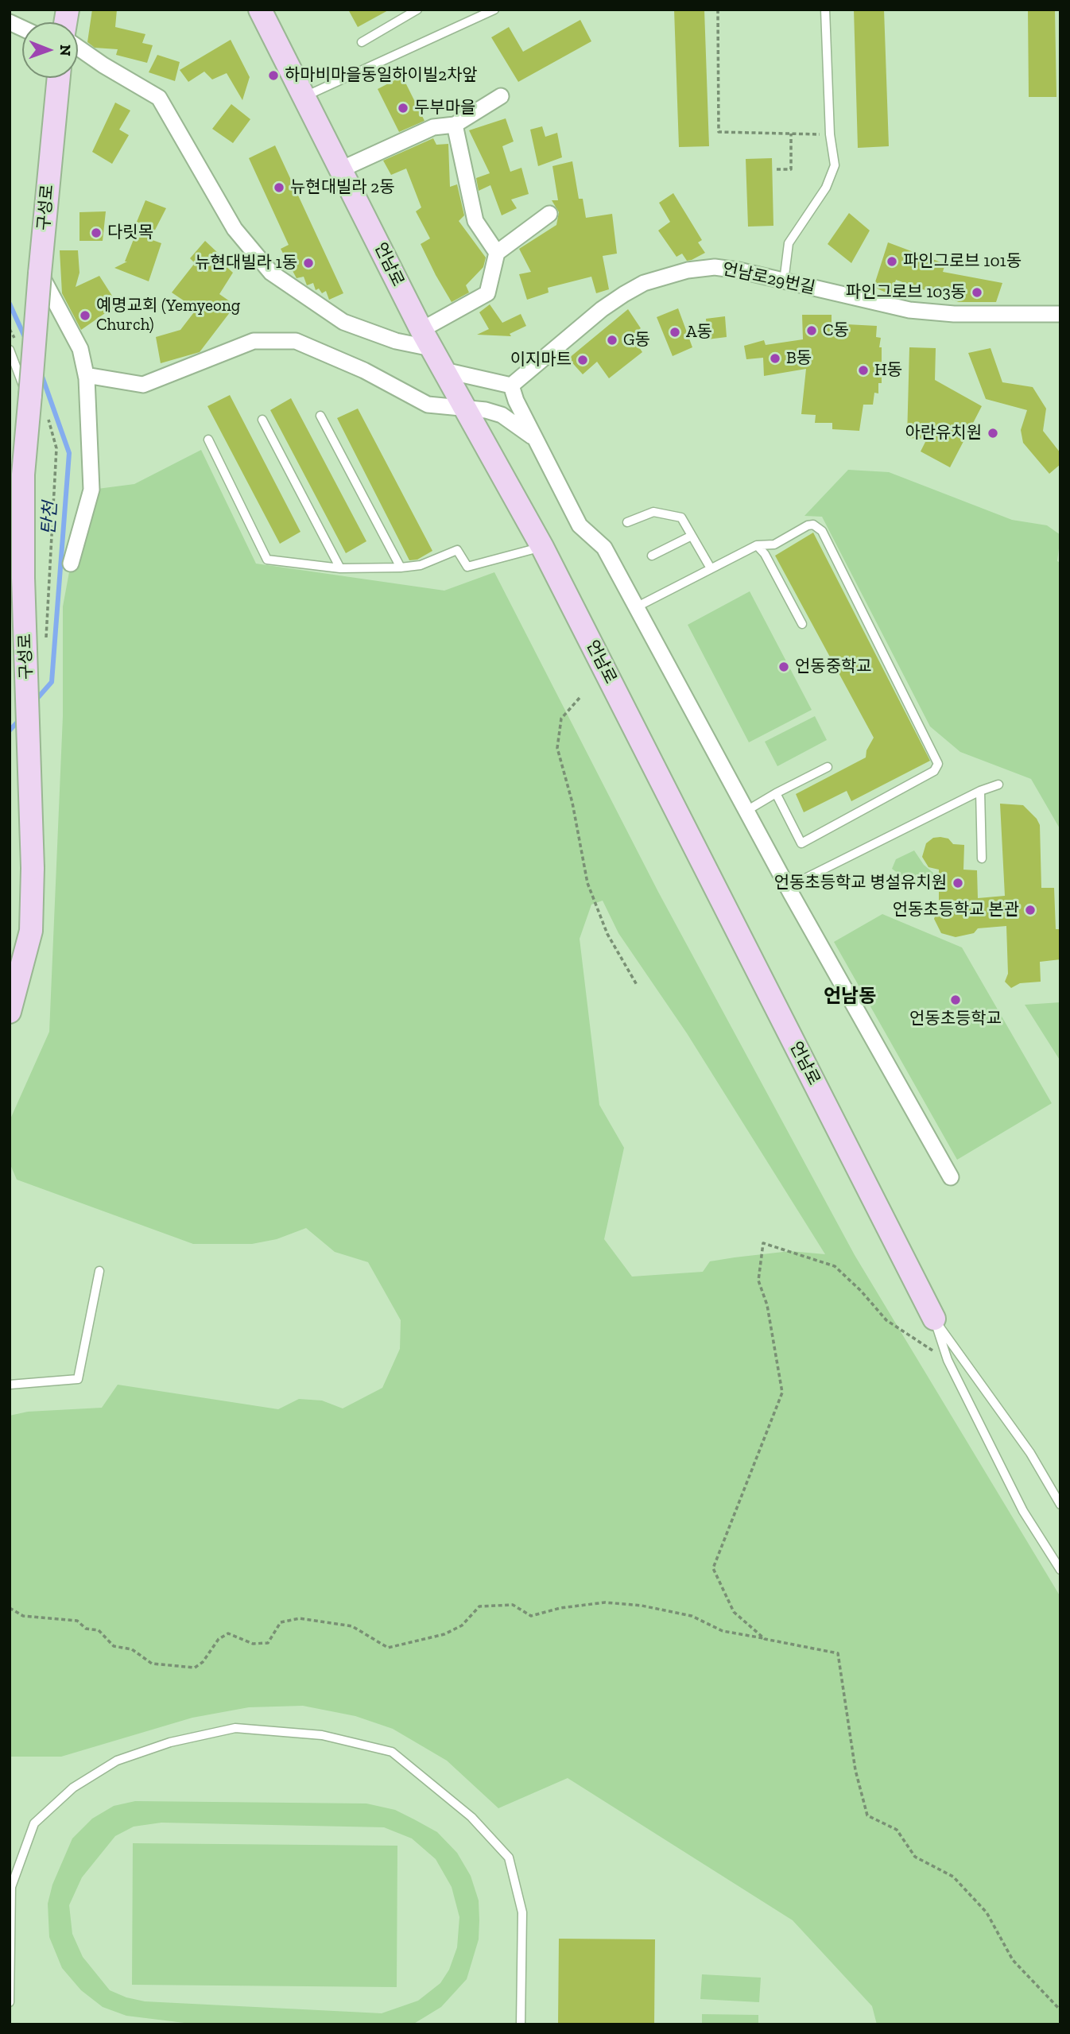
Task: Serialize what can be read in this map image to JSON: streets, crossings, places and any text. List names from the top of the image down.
{
  "streets": {
    "main road": ["구성로", "언남로"],
    "street": ["언남로29번길"]
  },
  "districts": ["언남동"],
  "water": ["탄천"],
  "places": [
    "하마비마을동일하이빌2차앞",
    "두부마을",
    "뉴현대빌라 2동",
    "다릿목",
    "파인그로브 101동",
    "뉴현대빌라 1동",
    "파인그로브 103동",
    "예명교회 (Yemyeong Church)",
    "C동",
    "A동",
    "G동",
    "B동",
    "이지마트",
    "H동",
    "아란유치원",
    "언동중학교",
    "언동초등학교 병설유치원",
    "언동초등학교 본관",
    "언동초등학교"
  ],
  "north": "right"
}
